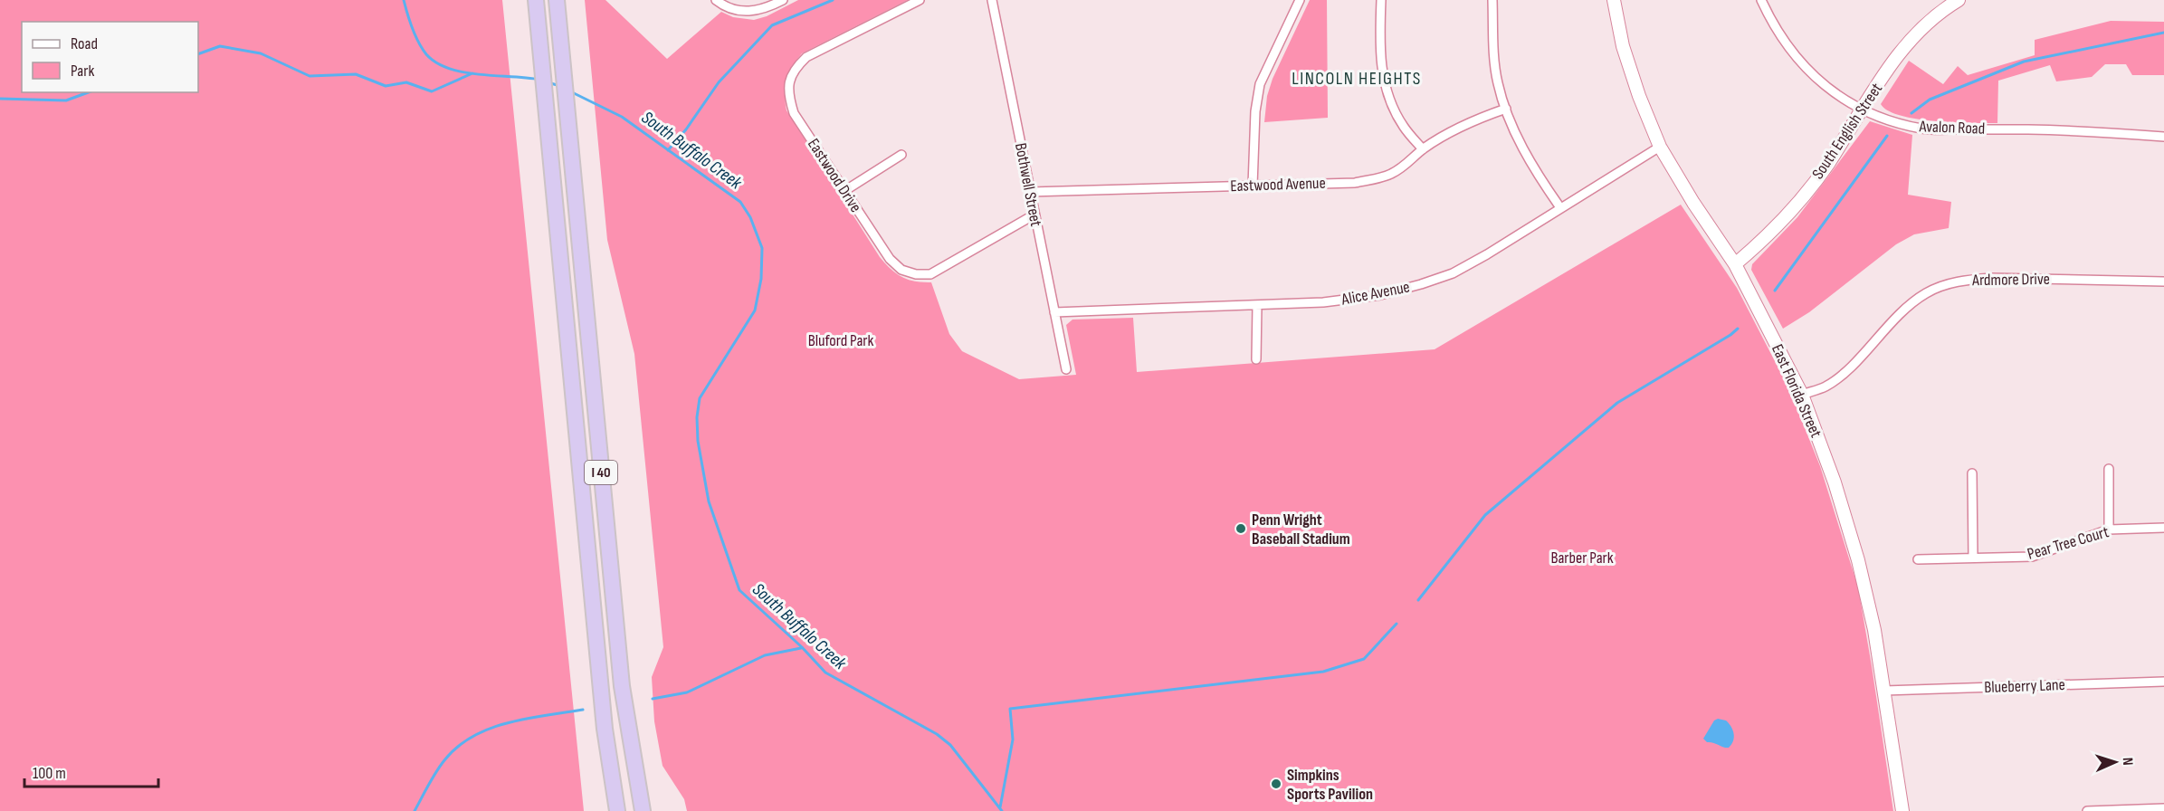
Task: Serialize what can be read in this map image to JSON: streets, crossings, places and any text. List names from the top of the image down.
{
  "streets": {
    "highway": ["I 40"],
    "main road": ["South English Street", "East Florida Street"],
    "street": [
      "Avalon Road",
      "Eastwood Drive",
      "Bothwell Street",
      "Eastwood Avenue",
      "Ardmore Drive",
      "Alice Avenue",
      "Pear Tree Court",
      "Blueberry Lane"
    ]
  },
  "crossings": [
    ["Avalon Road", "South English Street"],
    ["South English Street", "East Florida Street"],
    ["Eastwood Drive", "Bothwell Street"],
    ["Bothwell Street", "Eastwood Avenue"],
    ["Bothwell Street", "Alice Avenue"],
    ["Ardmore Drive", "East Florida Street"],
    ["Alice Avenue", "East Florida Street"],
    ["East Florida Street", "Blueberry Lane"]
  ],
  "districts": ["LINCOLN HEIGHTS"],
  "water": ["South Buffalo Creek"],
  "parks": ["Bluford Park", "Barber Park"],
  "places": ["Penn Wright Baseball Stadium", "Simpkins Sports Pavilion"],
  "legend": ["Road", "Park"],
  "scale_bar": "100 m",
  "north": "right"
}
